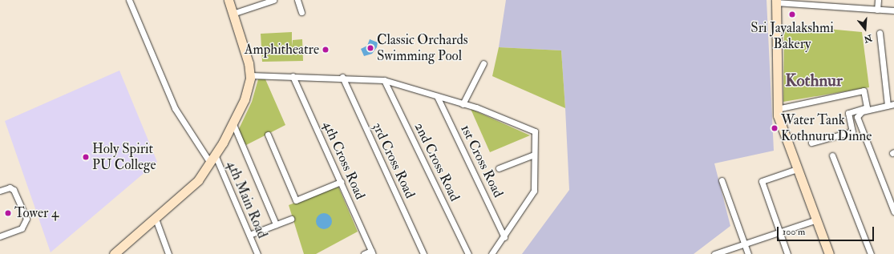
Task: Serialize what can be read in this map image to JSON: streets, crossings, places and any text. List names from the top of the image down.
{
  "streets": {
    "street": [
      "4th Cross Road",
      "3rd Cross Road",
      "1st Cross Road",
      "2nd Cross Road",
      "4th Main Road"
    ]
  },
  "districts": ["Kothnur"],
  "places": [
    "Sri Jayalakshmi Bakery",
    "Classic Orchards Swimming Pool",
    "Amphitheatre",
    "Water Tank Kothnuru Dinne",
    "Holy Spirit PU College",
    "Tower 4"
  ],
  "scale_bar": "100 m",
  "north": "bottom"
}
